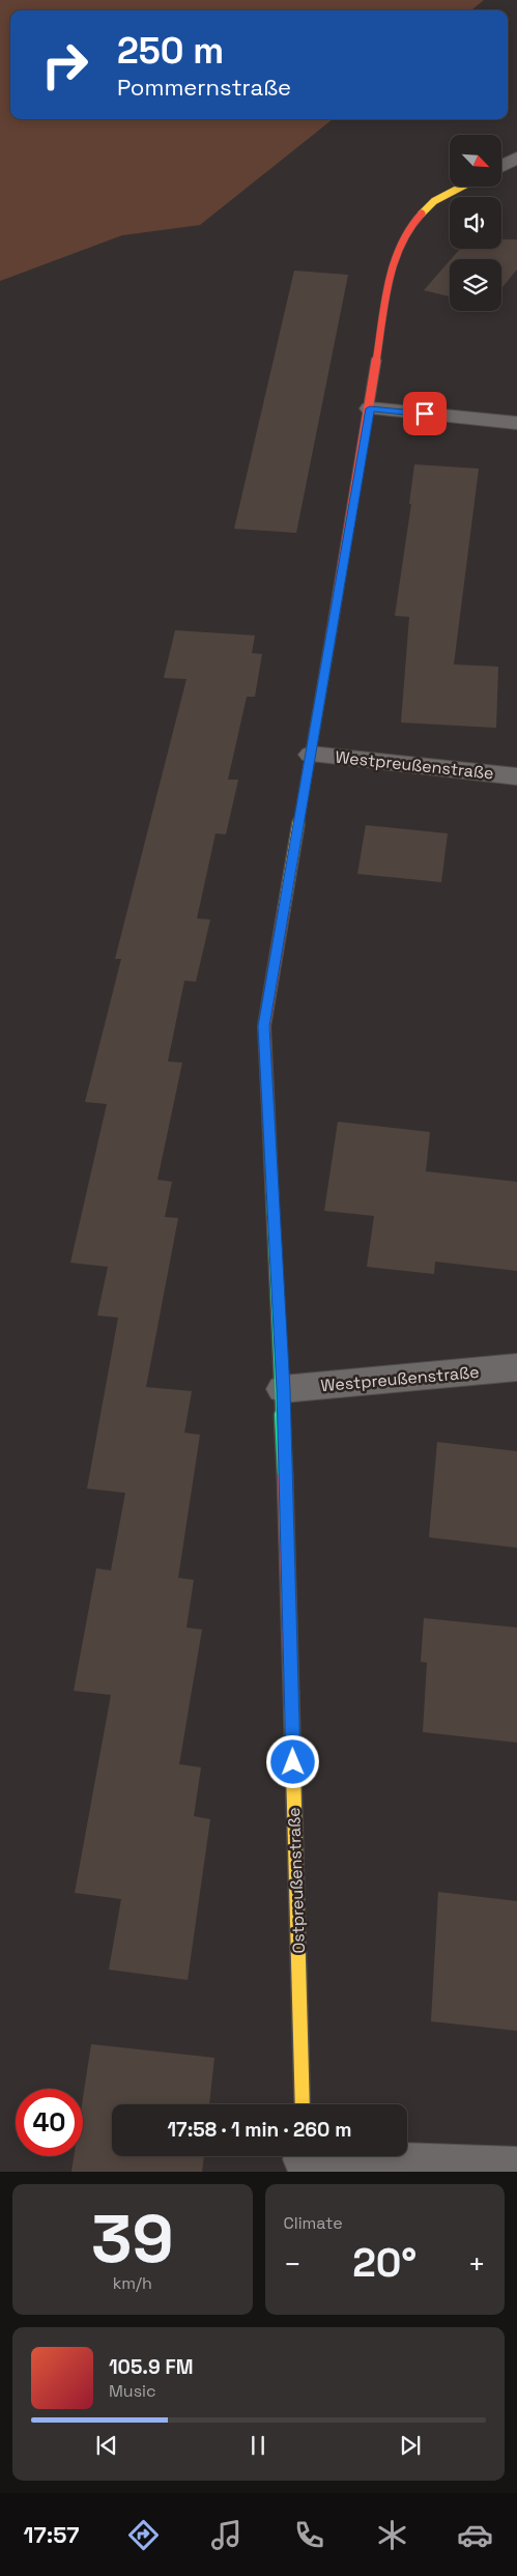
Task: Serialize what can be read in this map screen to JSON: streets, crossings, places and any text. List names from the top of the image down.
{
  "streets": {
    "street": ["Westpreußenstraße", "Ostpreußenstraße"]
  },
  "crossings": [
    ["Westpreußenstraße", "Ostpreußenstraße"]
  ],
  "north": "bottom right",
  "page": {
    "turn": ["250 m", "Pommernstraße"],
    "limit": "40",
    "trip": "17:58 · 1 min · 260 m",
    "tile": [
      ["39", "km/h"],
      "Climate"
    ],
    "heat": ["−", "20°", "+"],
    "song": ["105.9 FM", "Music"],
    "tabs": "17:57"
  }
}
